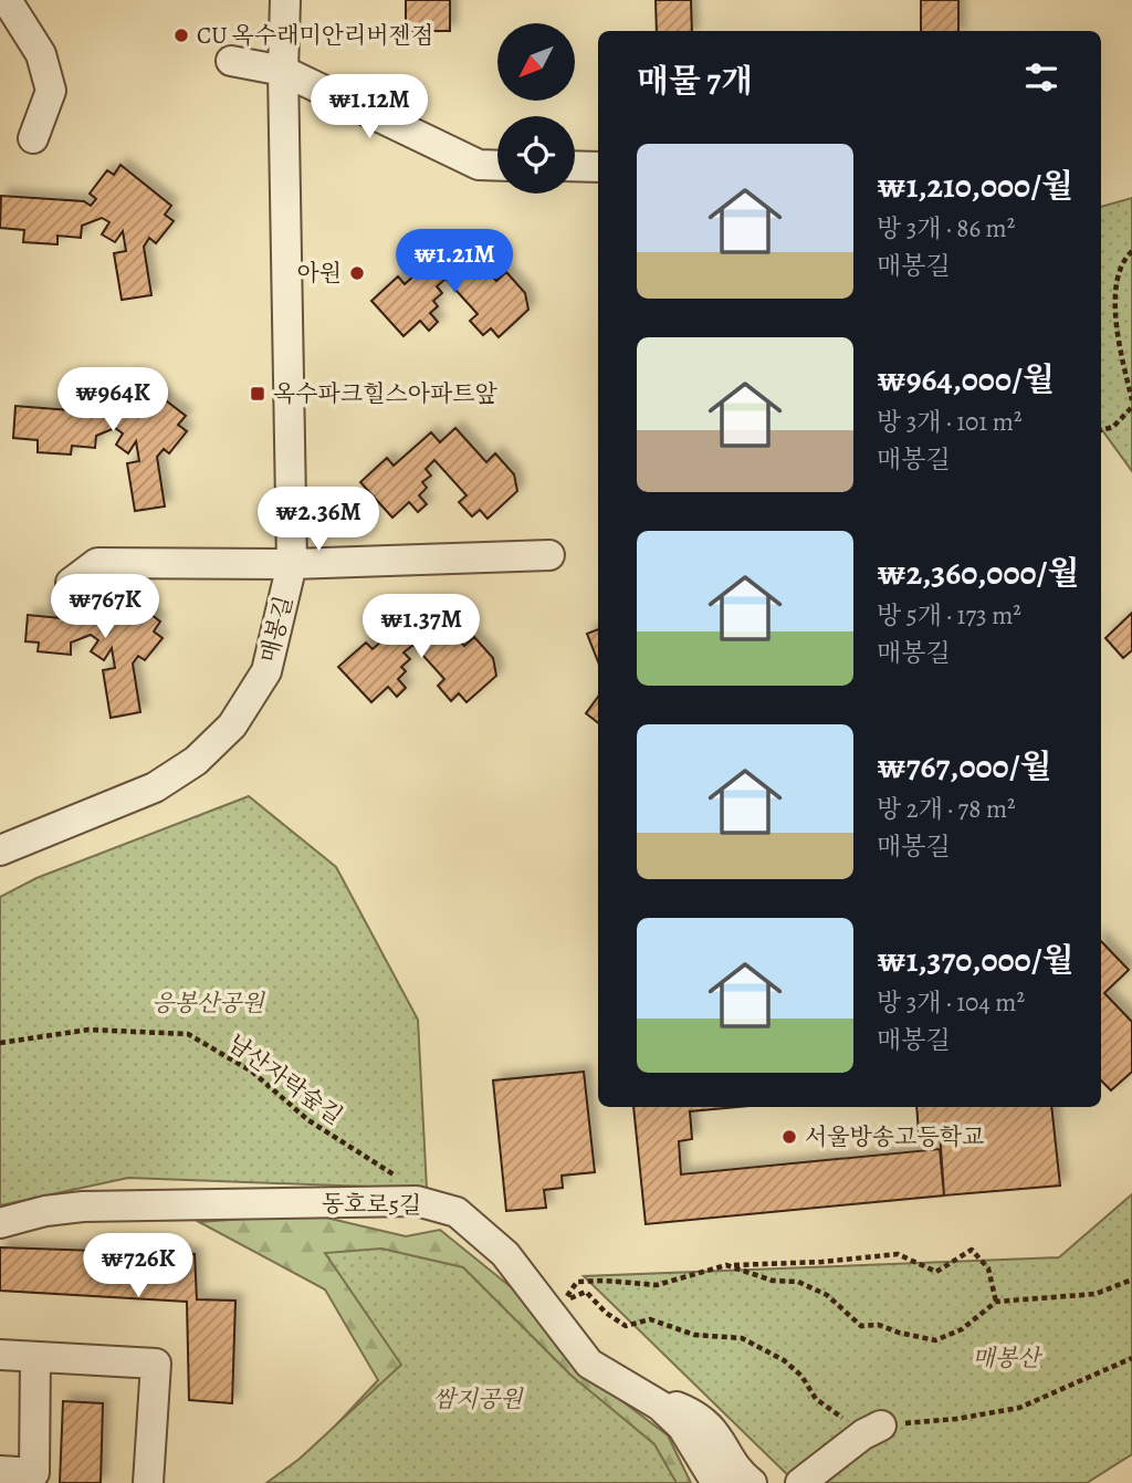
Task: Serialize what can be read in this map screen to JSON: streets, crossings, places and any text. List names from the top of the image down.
{
  "streets": {
    "street": ["매봉길", "동호로5길"],
    "path": ["남산자락숲길"]
  },
  "parks": ["응봉산공원", "매봉산", "쌈지공원"],
  "places": {
    "other": ["CU 옥수래미안리버젠점", "아원", "서울방송고등학교"],
    "transit": ["옥수파크힐스아파트앞"]
  },
  "north": "bottom left",
  "page": {
    "heading": "매물 7개",
    "price": [
      "₩1.12M",
      "₩1.21M",
      "₩964K",
      "₩2.36M",
      "₩767K",
      "₩1.37M",
      "₩726K"
    ],
    "list": [
      {
        "name": "₩1,210,000/월",
        "note": "방 3개 · 86 m² · 매봉길"
      },
      {
        "name": "₩964,000/월",
        "note": "방 3개 · 101 m² · 매봉길"
      },
      {
        "name": "₩2,360,000/월",
        "note": "방 5개 · 173 m² · 매봉길"
      },
      {
        "name": "₩767,000/월",
        "note": "방 2개 · 78 m² · 매봉길"
      },
      {
        "name": "₩1,370,000/월",
        "note": "방 3개 · 104 m² · 매봉길"
      }
    ]
  }
}
